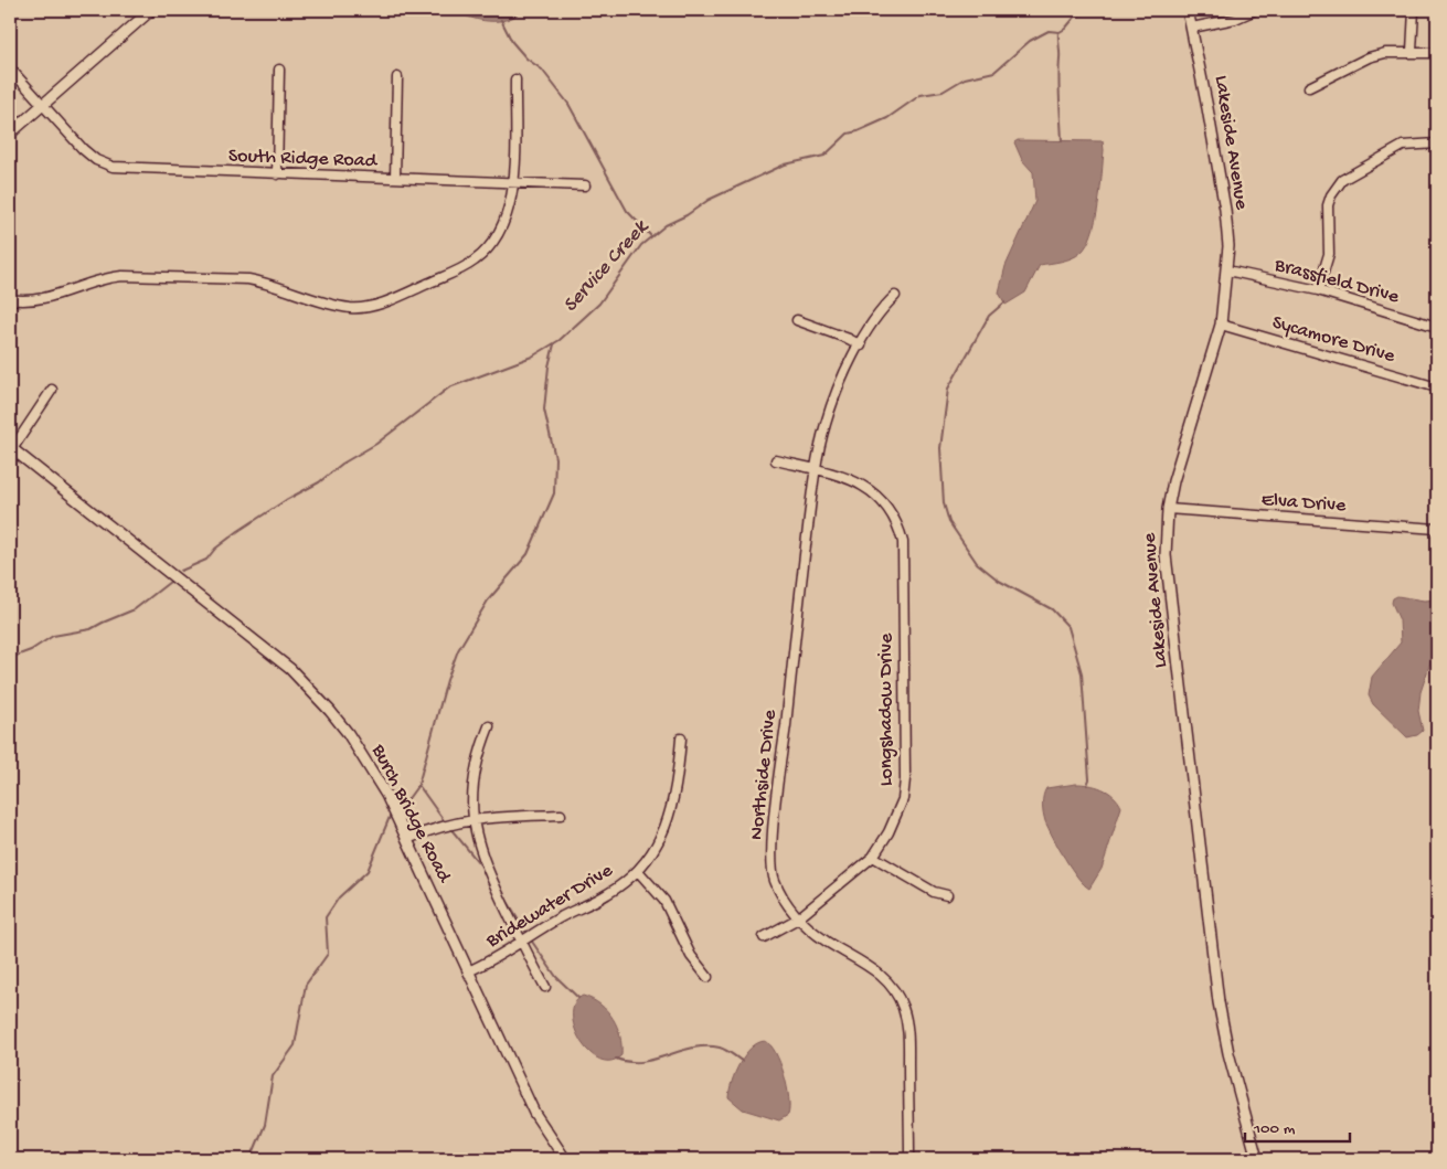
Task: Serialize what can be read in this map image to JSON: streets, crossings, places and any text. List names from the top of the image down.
{
  "streets": {
    "street": [
      "Lakeside Avenue",
      "South Ridge Road",
      "Brassfield Drive",
      "Sycamore Drive",
      "Elva Drive",
      "Longshadow Drive",
      "Northside Drive",
      "Burch Bridge Road",
      "Bridewater Drive"
    ]
  },
  "crossings": [
    ["Lakeside Avenue", "Brassfield Drive"],
    ["Lakeside Avenue", "Sycamore Drive"],
    ["Lakeside Avenue", "Elva Drive"],
    ["Longshadow Drive", "Northside Drive"],
    ["Burch Bridge Road", "Bridewater Drive"]
  ],
  "water": ["Service Creek"],
  "scale_bar": "100 m"
}
